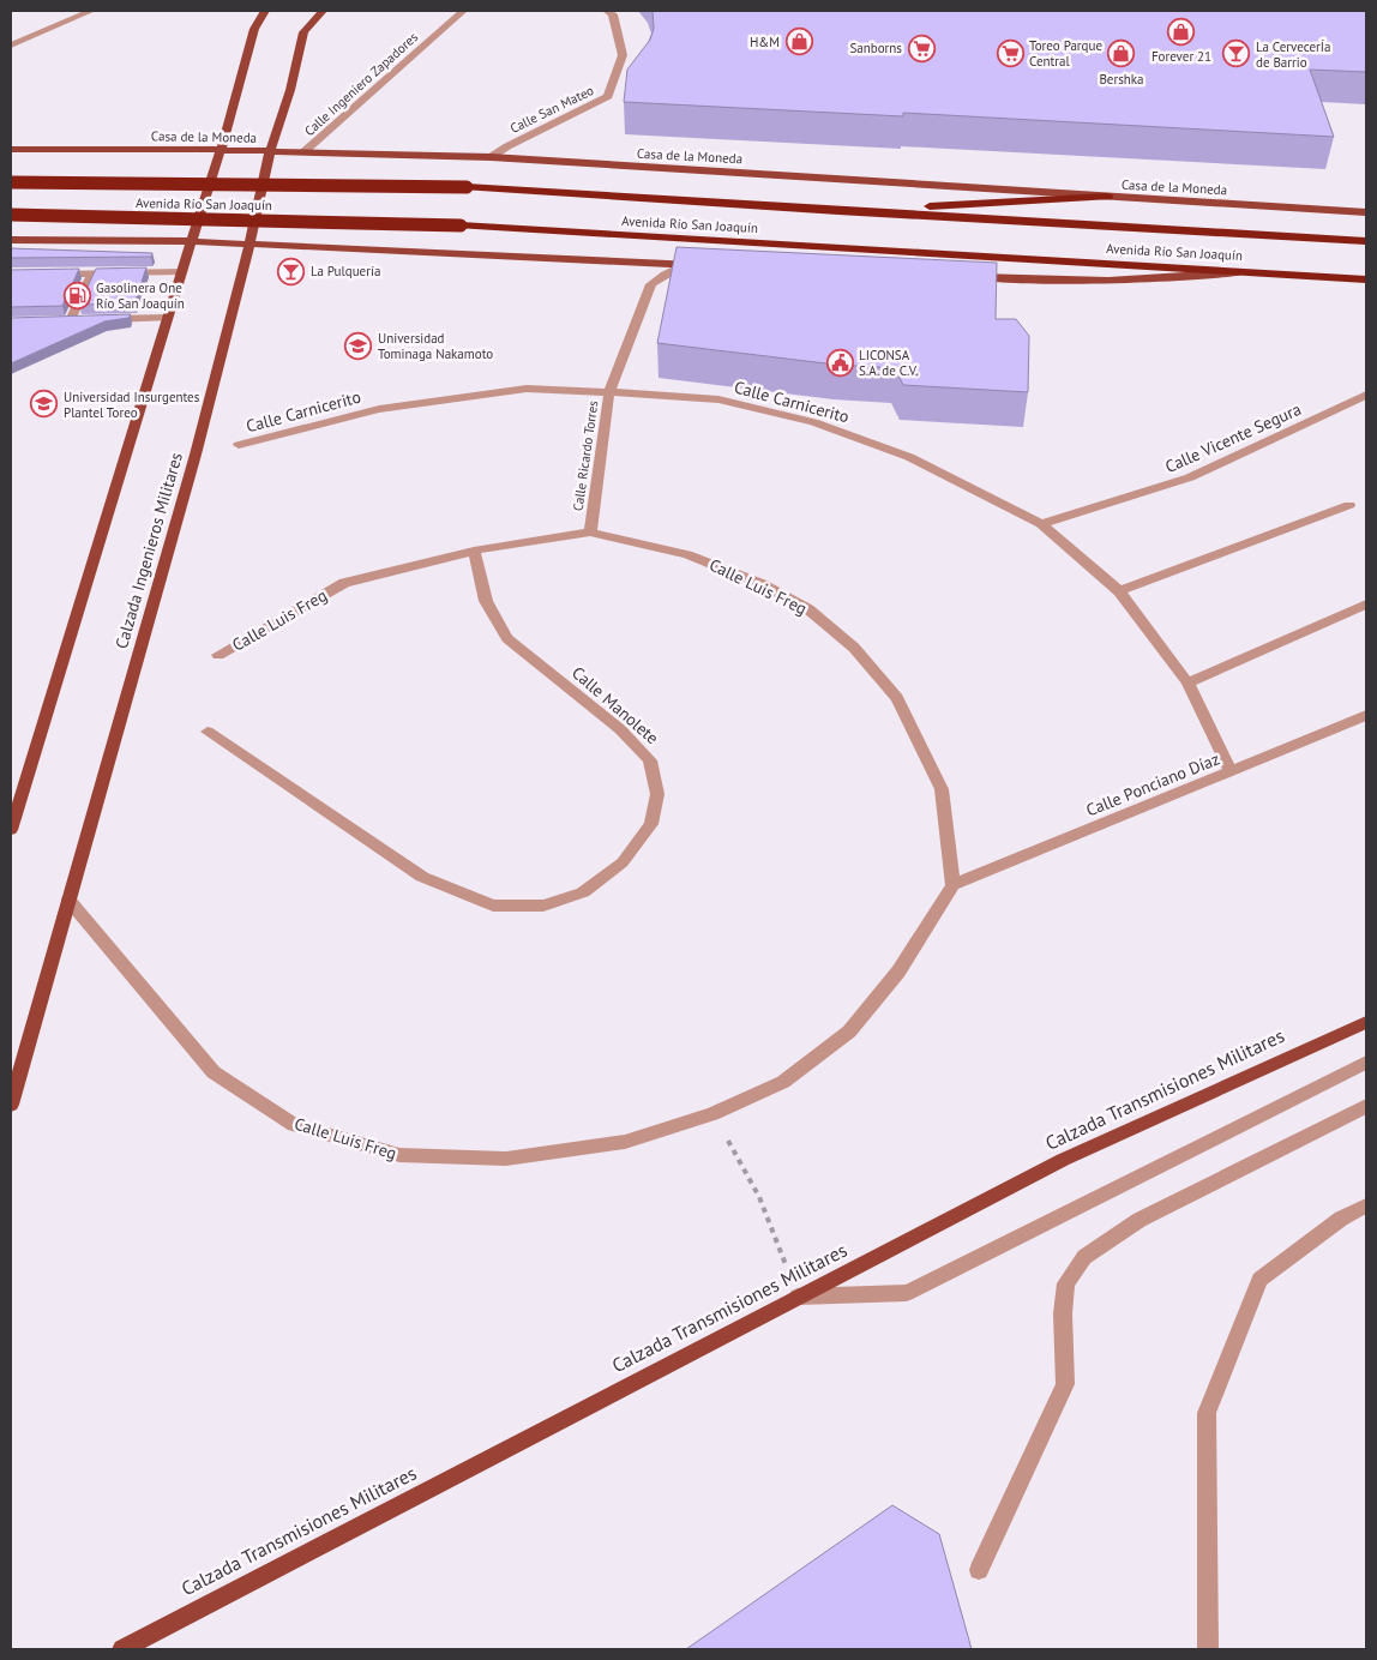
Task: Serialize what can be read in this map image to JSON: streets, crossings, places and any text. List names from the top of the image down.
{
  "streets": {
    "highway": ["Avenida Río San Joaquín"],
    "main road": ["Casa de la Moneda", "Calzada Ingenieros Militares", "Calzada Transmisiones Militares"],
    "street": [
      "Calle Ingeniero Zapadores",
      "Calle San Mateo",
      "Calle Carnicerito",
      "Calle Vicente Segura",
      "Calle Ricardo Torres",
      "Calle Luis Freg",
      "Calle Manolete",
      "Calle Ponciano Díaz"
    ]
  },
  "crossings": [
    ["Calle Ingeniero Zapadores", "Casa de la Moneda"],
    ["Calle San Mateo", "Casa de la Moneda"],
    ["Casa de la Moneda", "Calzada Ingenieros Militares"],
    ["Calle Carnicerito", "Calle Vicente Segura"],
    ["Calle Carnicerito", "Calle Ricardo Torres"],
    ["Calle Carnicerito", "Calle Ponciano Díaz"],
    ["Calle Ricardo Torres", "Calle Luis Freg"],
    ["Calzada Ingenieros Militares", "Calle Luis Freg"],
    ["Calle Luis Freg", "Calle Manolete"],
    ["Calle Luis Freg", "Calle Ponciano Díaz"]
  ],
  "places": {
    "shop": ["Forever 21", "H&M", "Bershka"],
    "supermarket": ["Sanborns", "Toreo Parque Central"],
    "bar": ["La CervecerÍa de Barrio", "La Pulquería"],
    "fuel station": ["Gasolinera One Río San Joaquín"],
    "school or university": ["Universidad Tominaga Nakamoto", "Universidad Insurgentes Plantel Toreo"],
    "public building": ["LICONSA S.A. de C.V."]
  }
}
